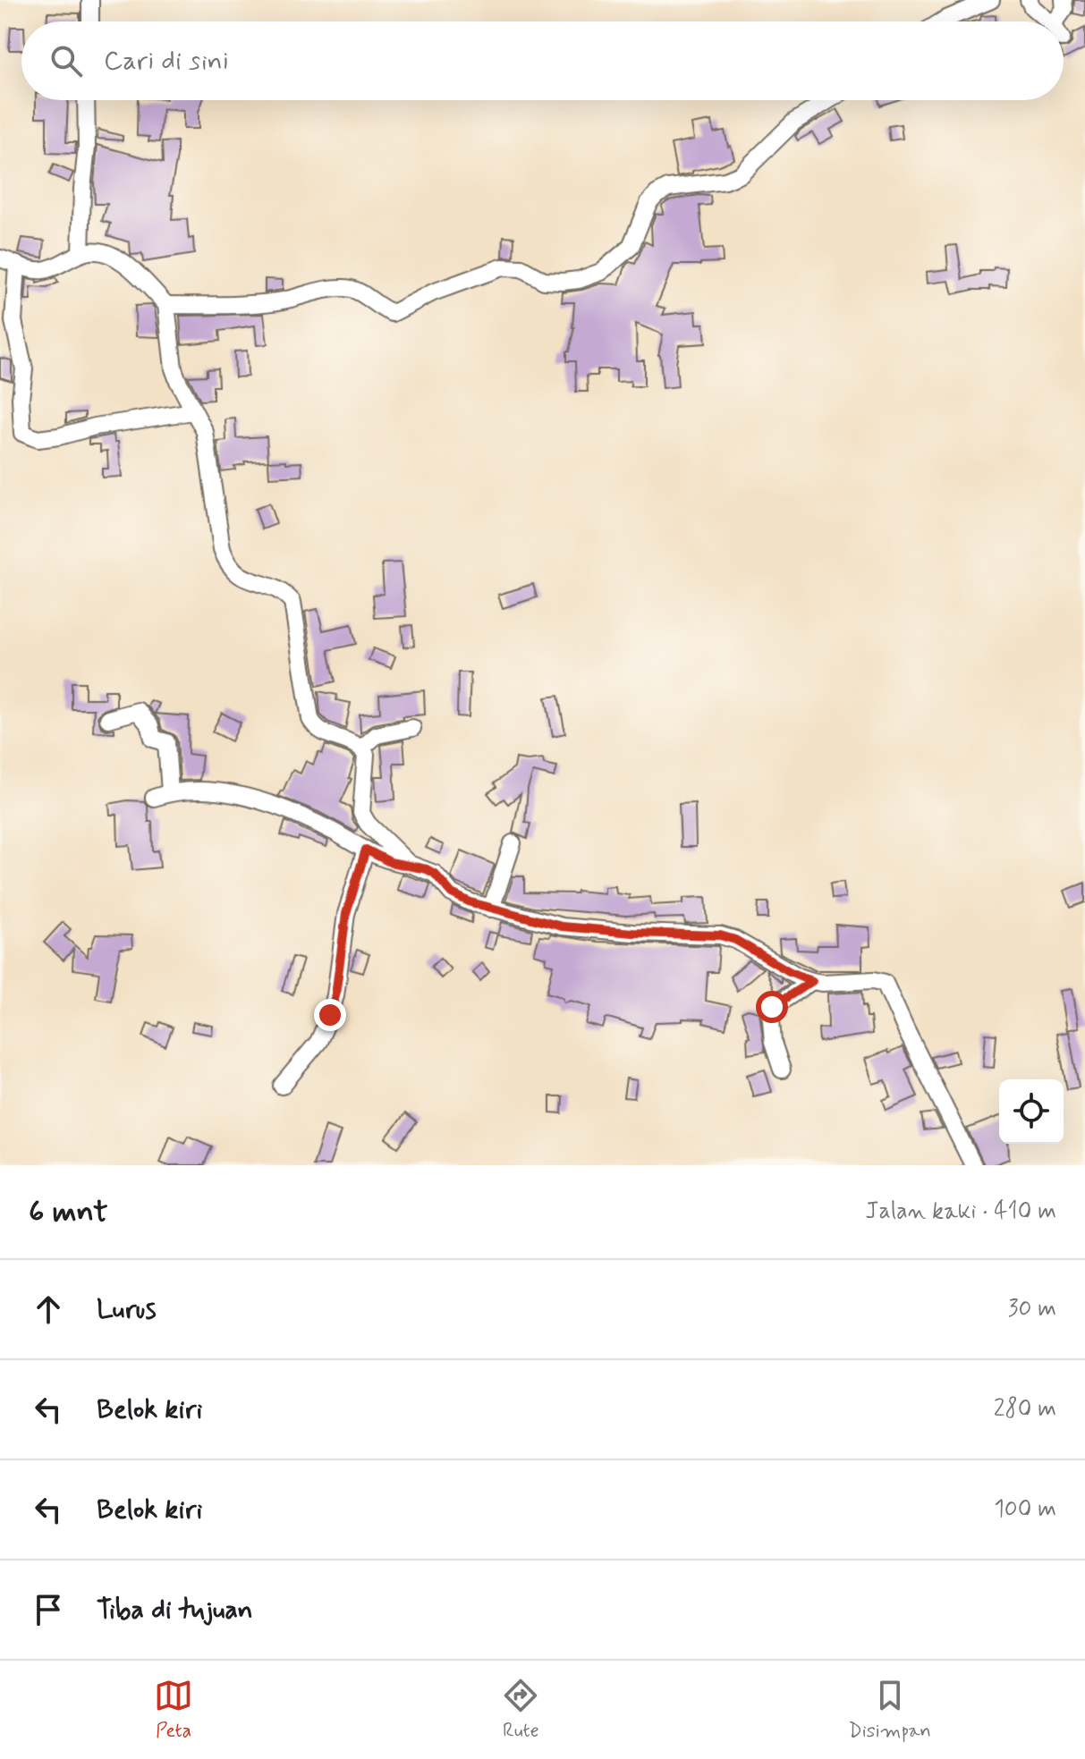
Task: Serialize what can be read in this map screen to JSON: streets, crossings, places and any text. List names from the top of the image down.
{
  "page": {
    "search": "Cari di sini",
    "heading": ["6 mnt", "Jalan kaki · 410 m"],
    "list": [
      ["Lurus", "30 m"],
      ["Belok kiri", "280 m"],
      ["Belok kiri", "100 m"],
      "Tiba di tujuan"
    ],
    "nav": ["Peta", "Rute", "Disimpan"]
  }
}
